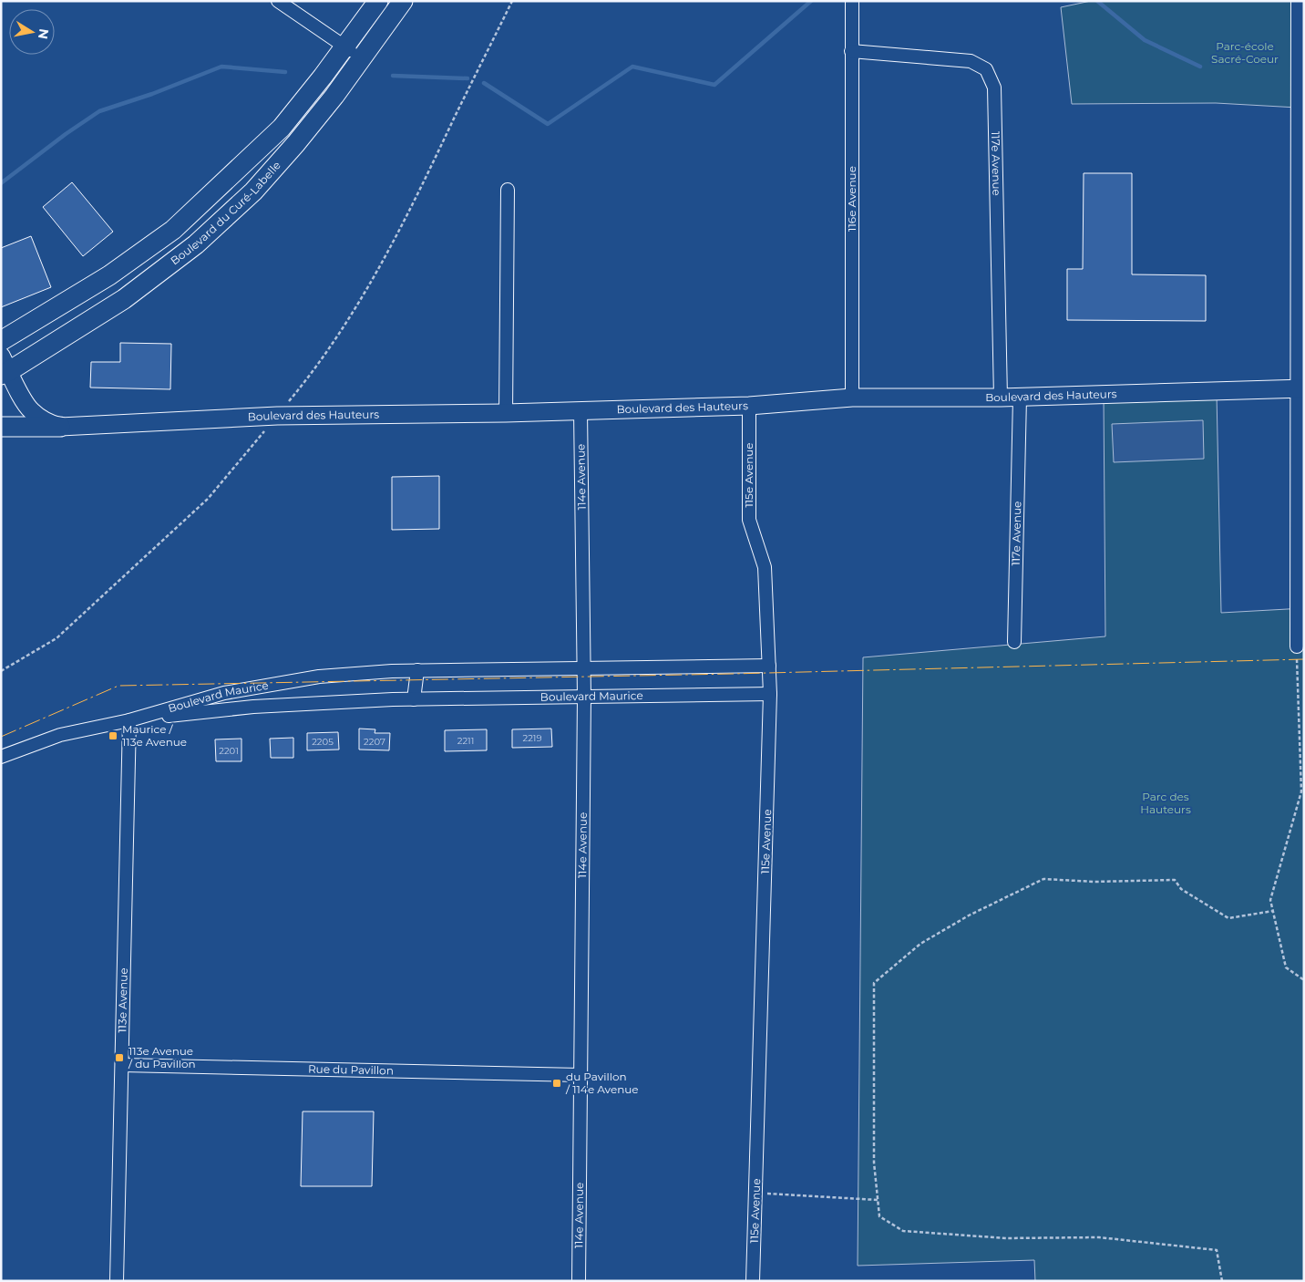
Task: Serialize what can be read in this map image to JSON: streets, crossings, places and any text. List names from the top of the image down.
{
  "streets": {
    "main road": ["Boulevard du Curé-Labelle", "Boulevard des Hauteurs"],
    "street": [
      "117e Avenue",
      "116e Avenue",
      "115e Avenue",
      "114e Avenue",
      "Boulevard Maurice",
      "113e Avenue",
      "Rue du Pavillon"
    ]
  },
  "crossings": [
    ["117e Avenue", "116e Avenue"],
    ["117e Avenue", "Boulevard des Hauteurs"],
    ["116e Avenue", "Boulevard des Hauteurs"],
    ["Boulevard des Hauteurs", "115e Avenue"],
    ["Boulevard des Hauteurs", "114e Avenue"],
    ["115e Avenue", "Boulevard Maurice"],
    ["114e Avenue", "Boulevard Maurice"],
    ["114e Avenue", "Rue du Pavillon"],
    ["Boulevard Maurice", "113e Avenue"],
    ["113e Avenue", "Rue du Pavillon"]
  ],
  "parks": ["Parc-école Sacré-Coeur", "Parc des Hauteurs"],
  "places": {
    "transit": ["Maurice / 113e Avenue", "113e Avenue / du Pavillon", "du Pavillon / 114e Avenue"]
  },
  "house_numbers": [
    "2219",
    "2211",
    "2205",
    "2207",
    "2201"
  ],
  "north": "right"
}
